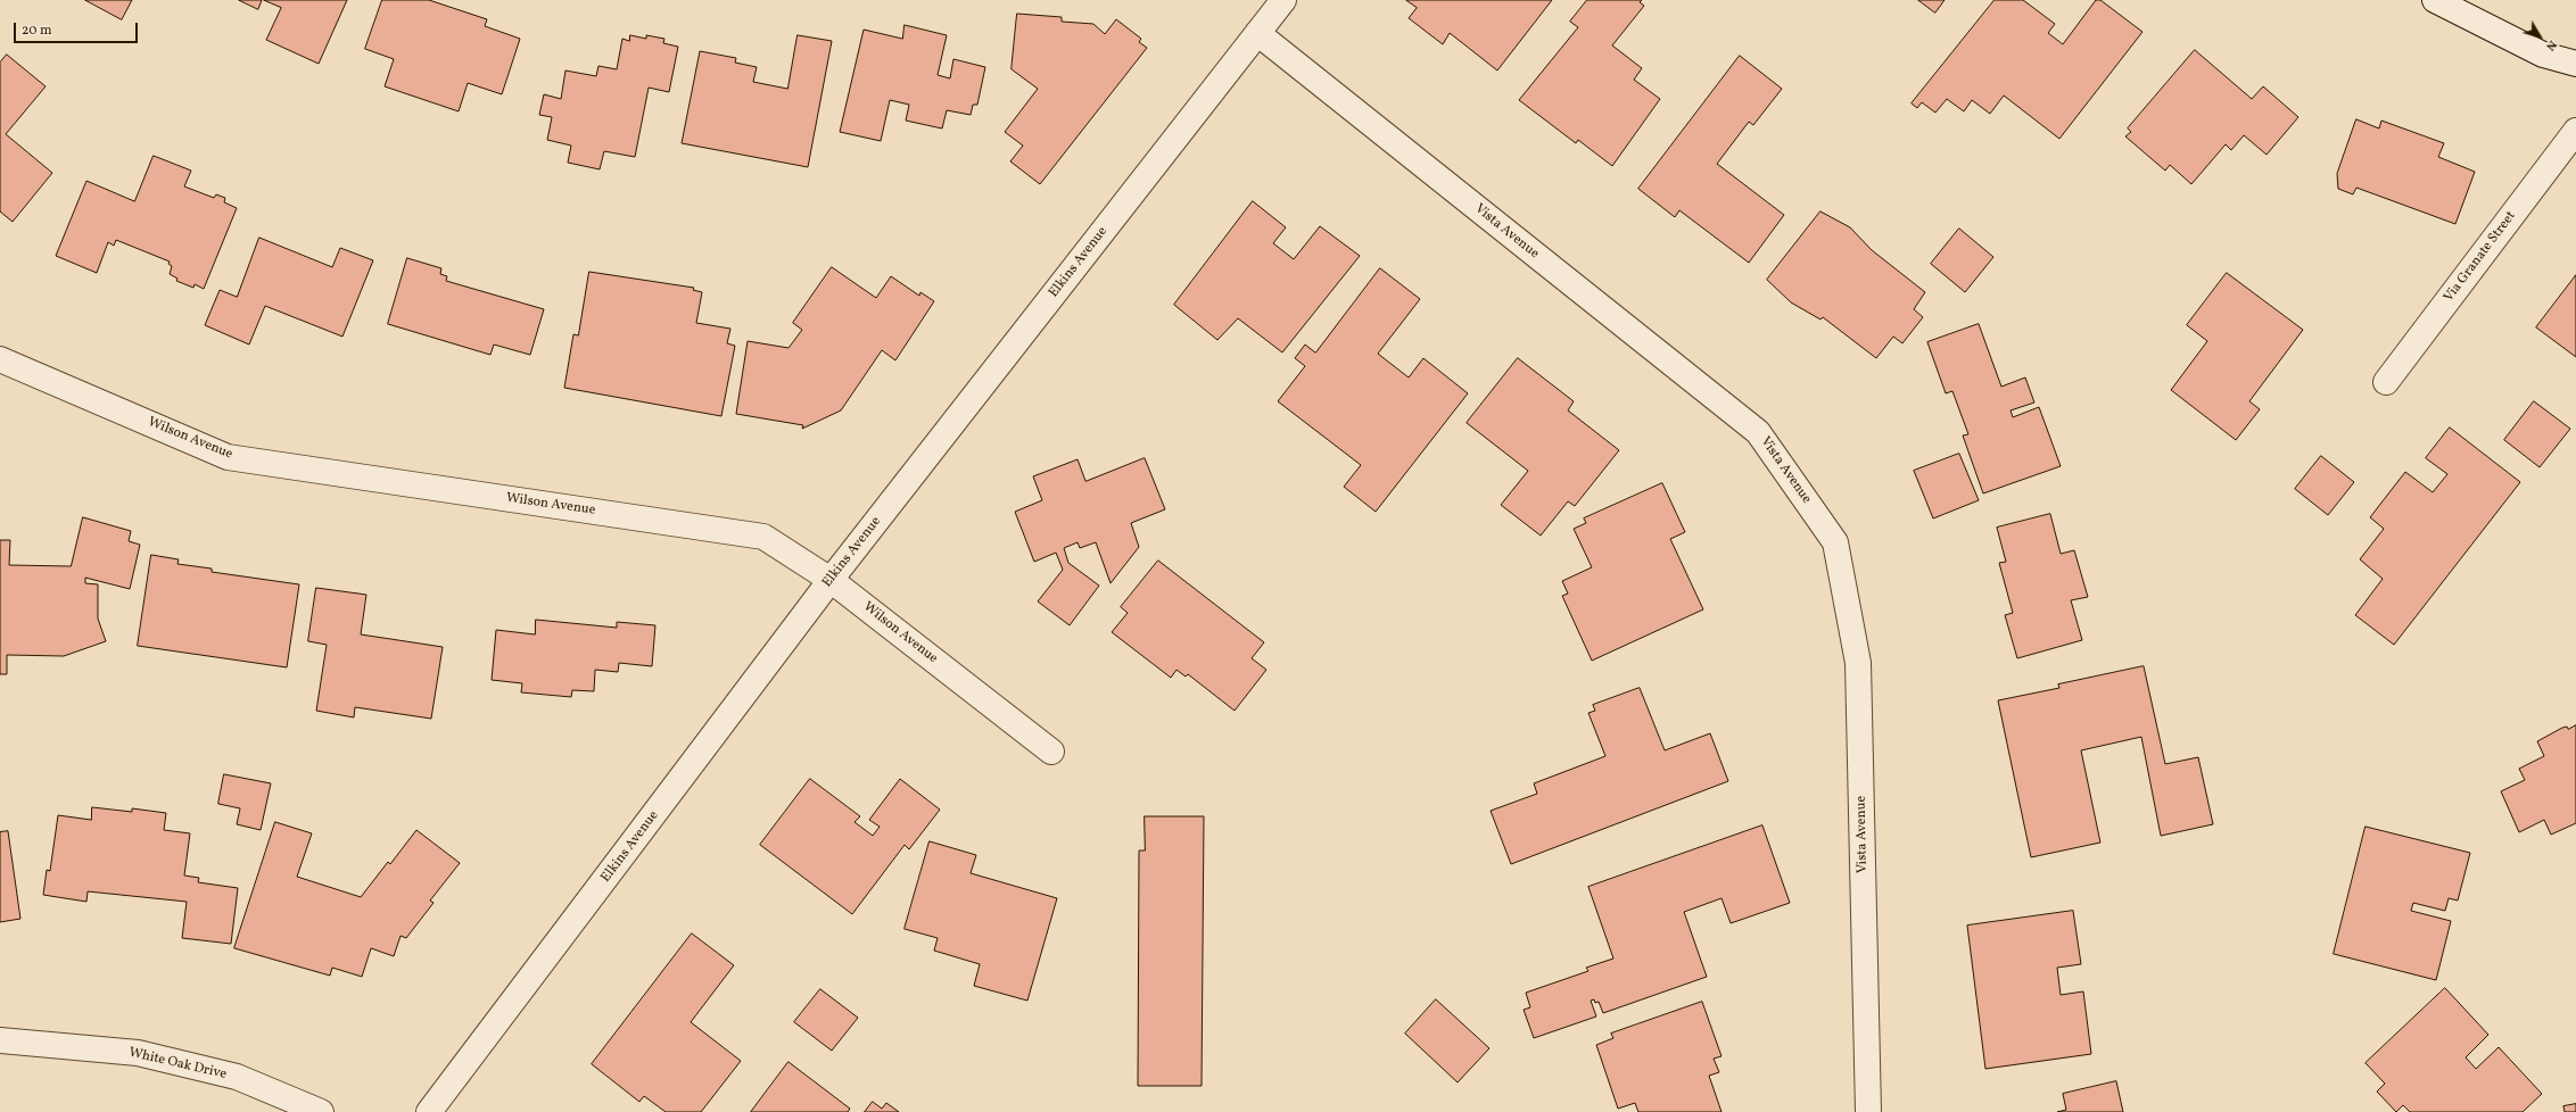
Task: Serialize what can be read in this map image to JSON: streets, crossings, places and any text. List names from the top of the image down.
{
  "streets": {
    "street": [
      "Vista Avenue",
      "Via Granate Street",
      "Elkins Avenue",
      "Wilson Avenue",
      "White Oak Drive"
    ]
  },
  "crossings": [
    ["Vista Avenue", "Elkins Avenue"],
    ["Elkins Avenue", "Wilson Avenue"]
  ],
  "scale_bar": "20 m",
  "north": "bottom right"
}
